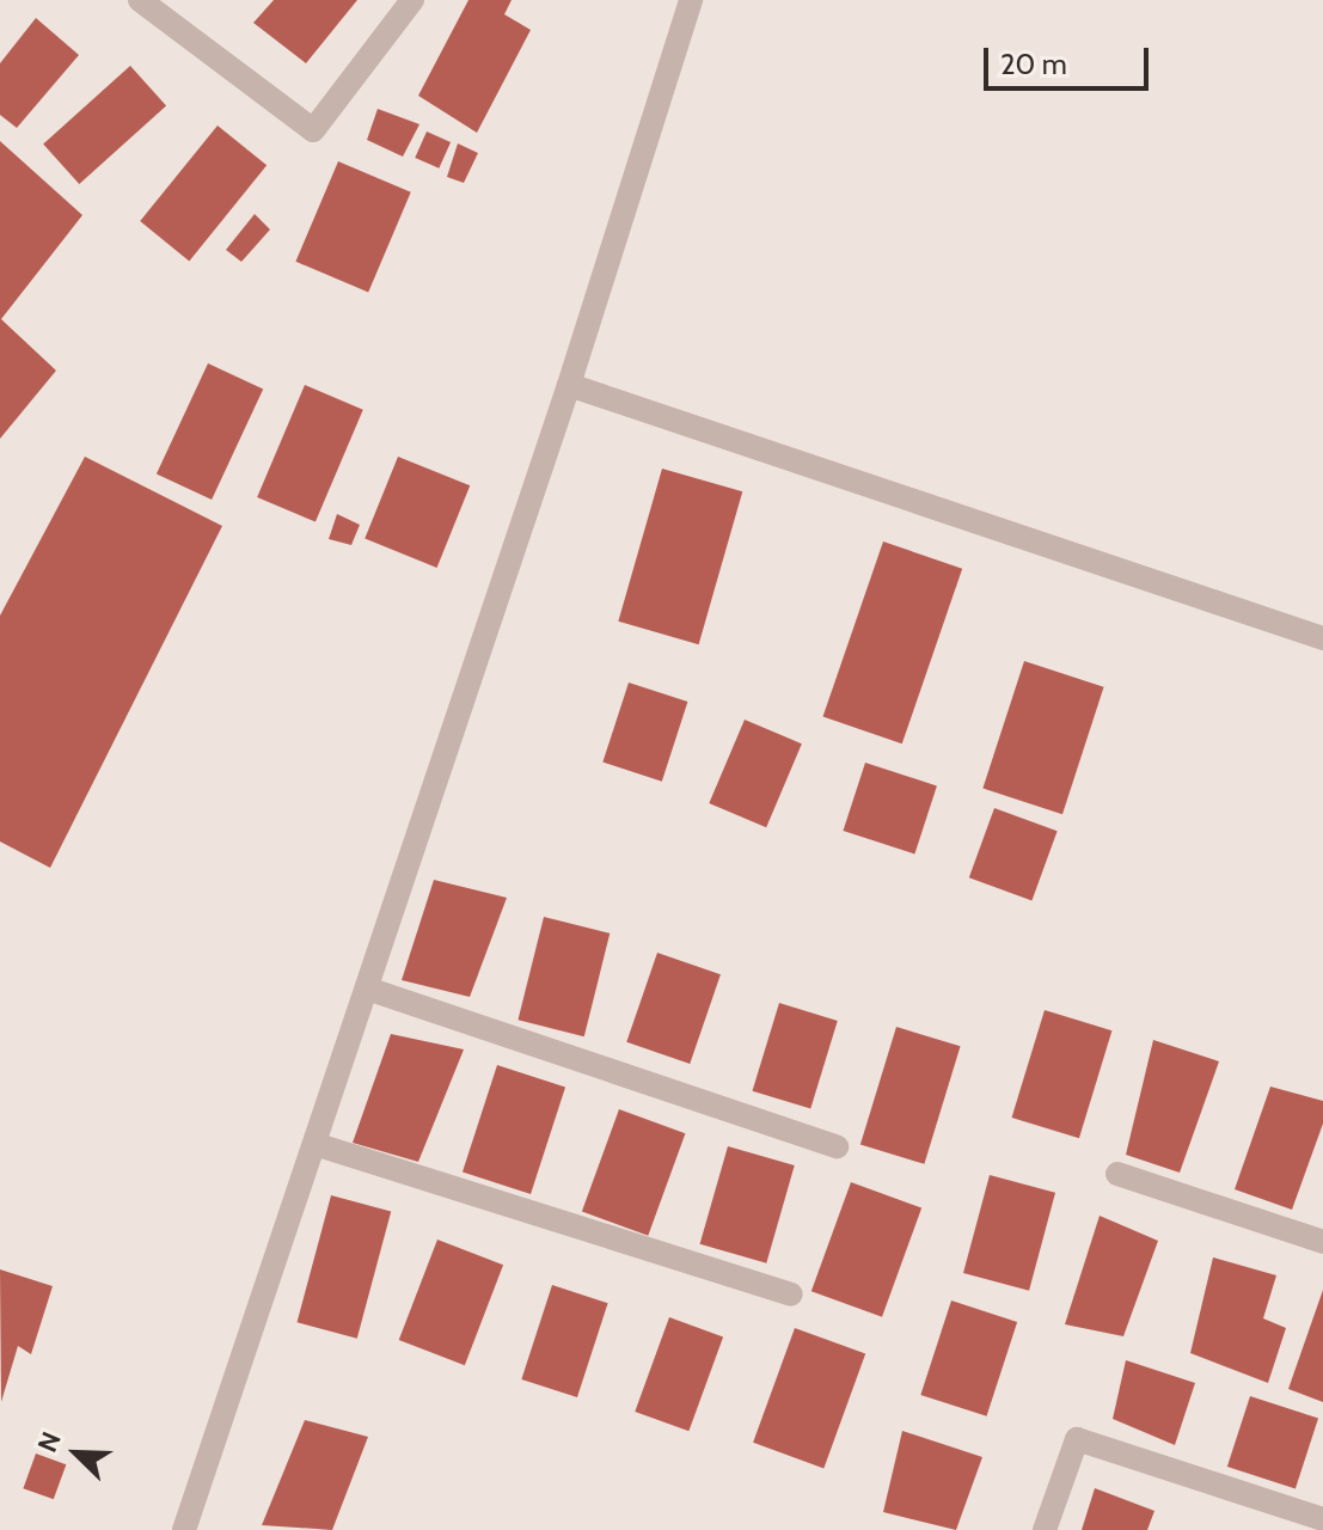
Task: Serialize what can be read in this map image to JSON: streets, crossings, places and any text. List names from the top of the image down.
{
  "scale_bar": "20 m",
  "north": "top left"
}
